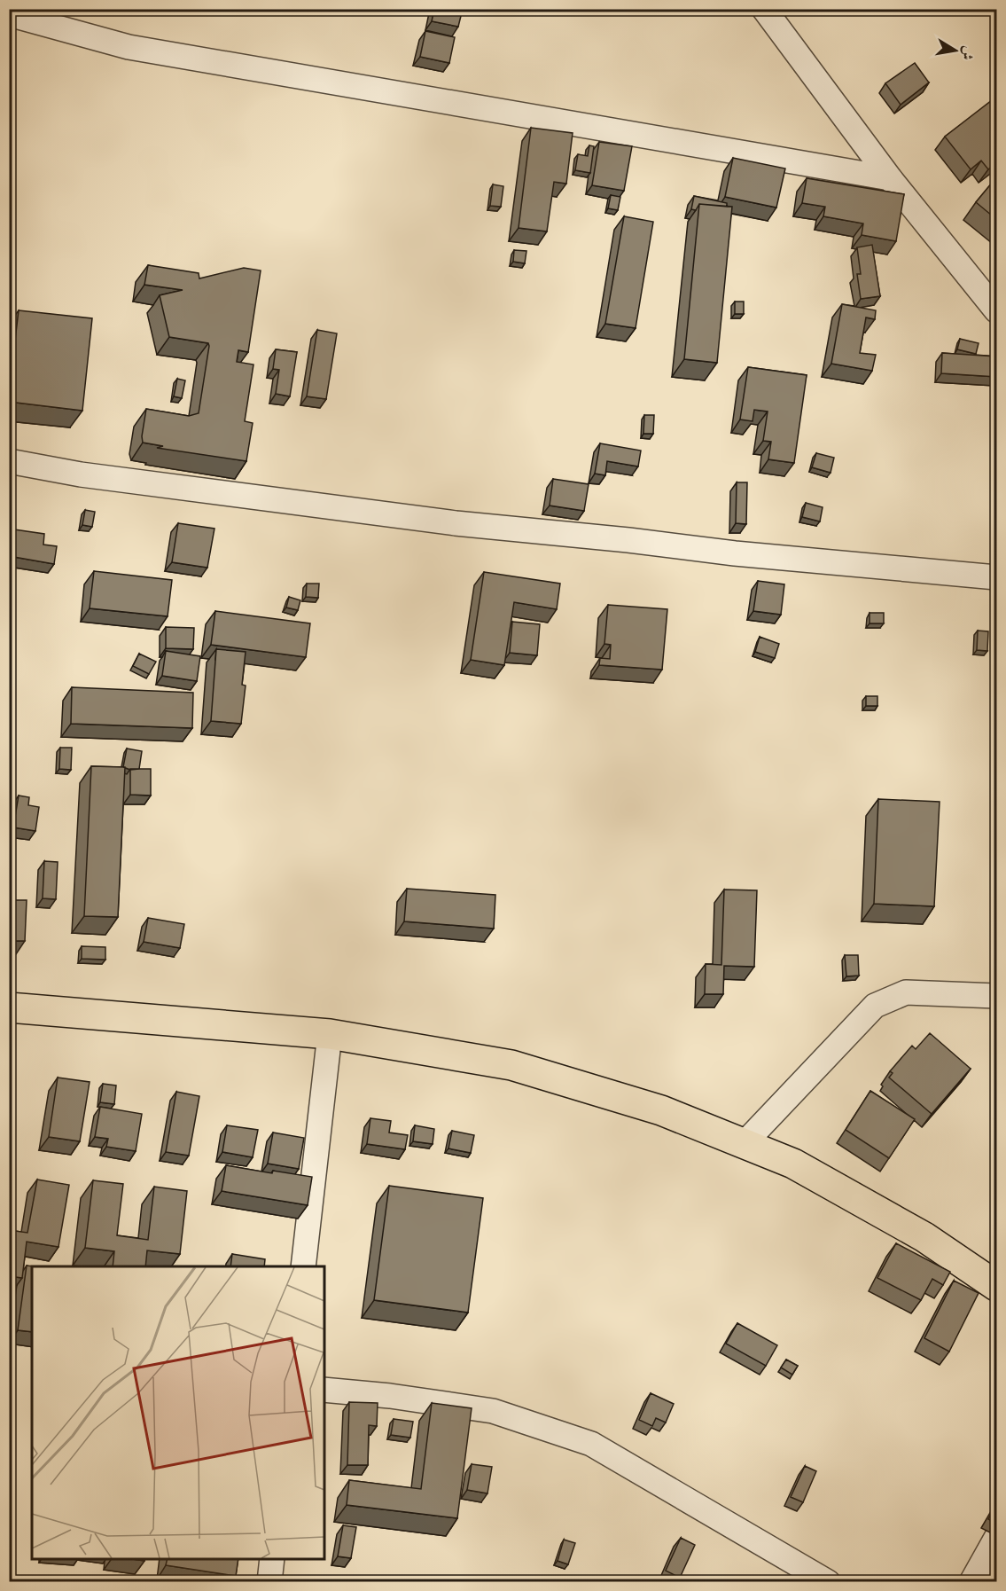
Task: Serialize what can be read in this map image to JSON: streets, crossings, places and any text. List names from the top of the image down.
{
  "north": "right"
}
